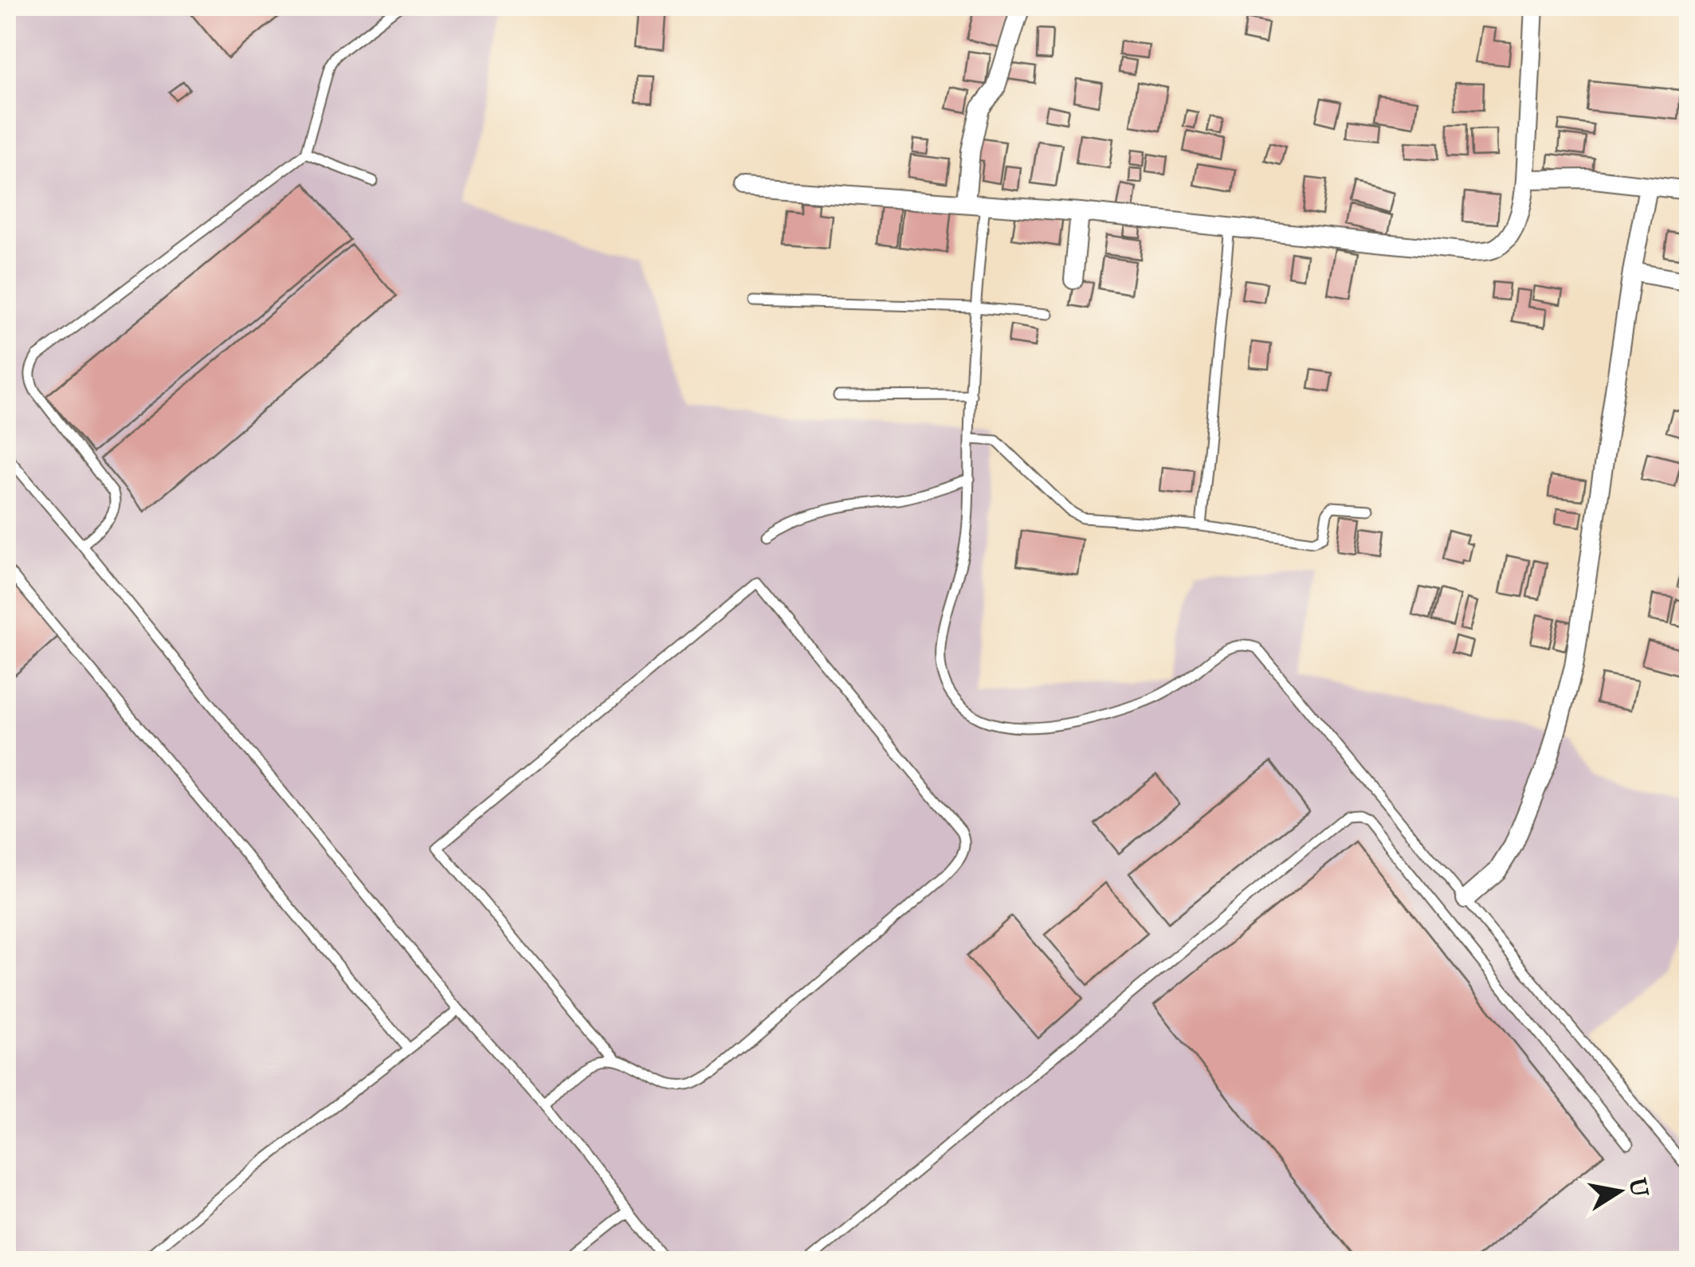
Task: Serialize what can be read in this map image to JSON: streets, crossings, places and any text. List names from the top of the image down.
{
  "north": "right"
}
